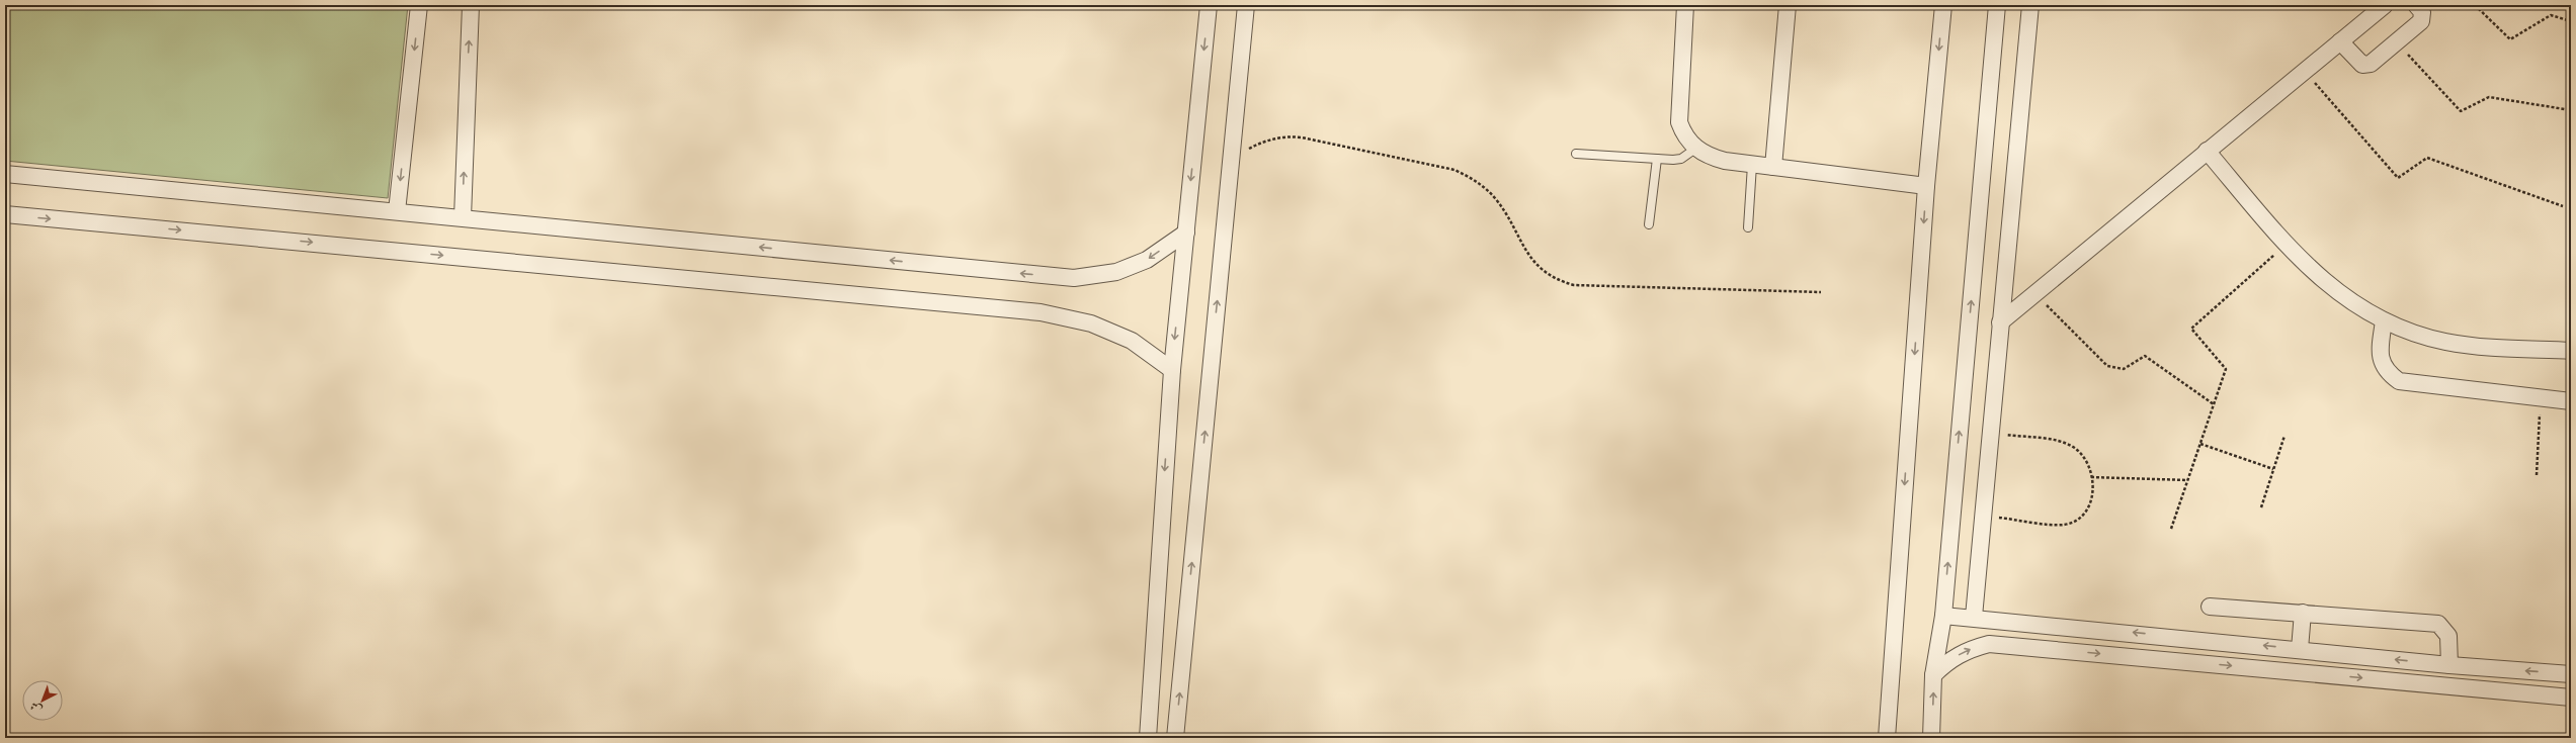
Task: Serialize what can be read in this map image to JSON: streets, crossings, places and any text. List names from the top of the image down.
{
  "north": "bottom left"
}
